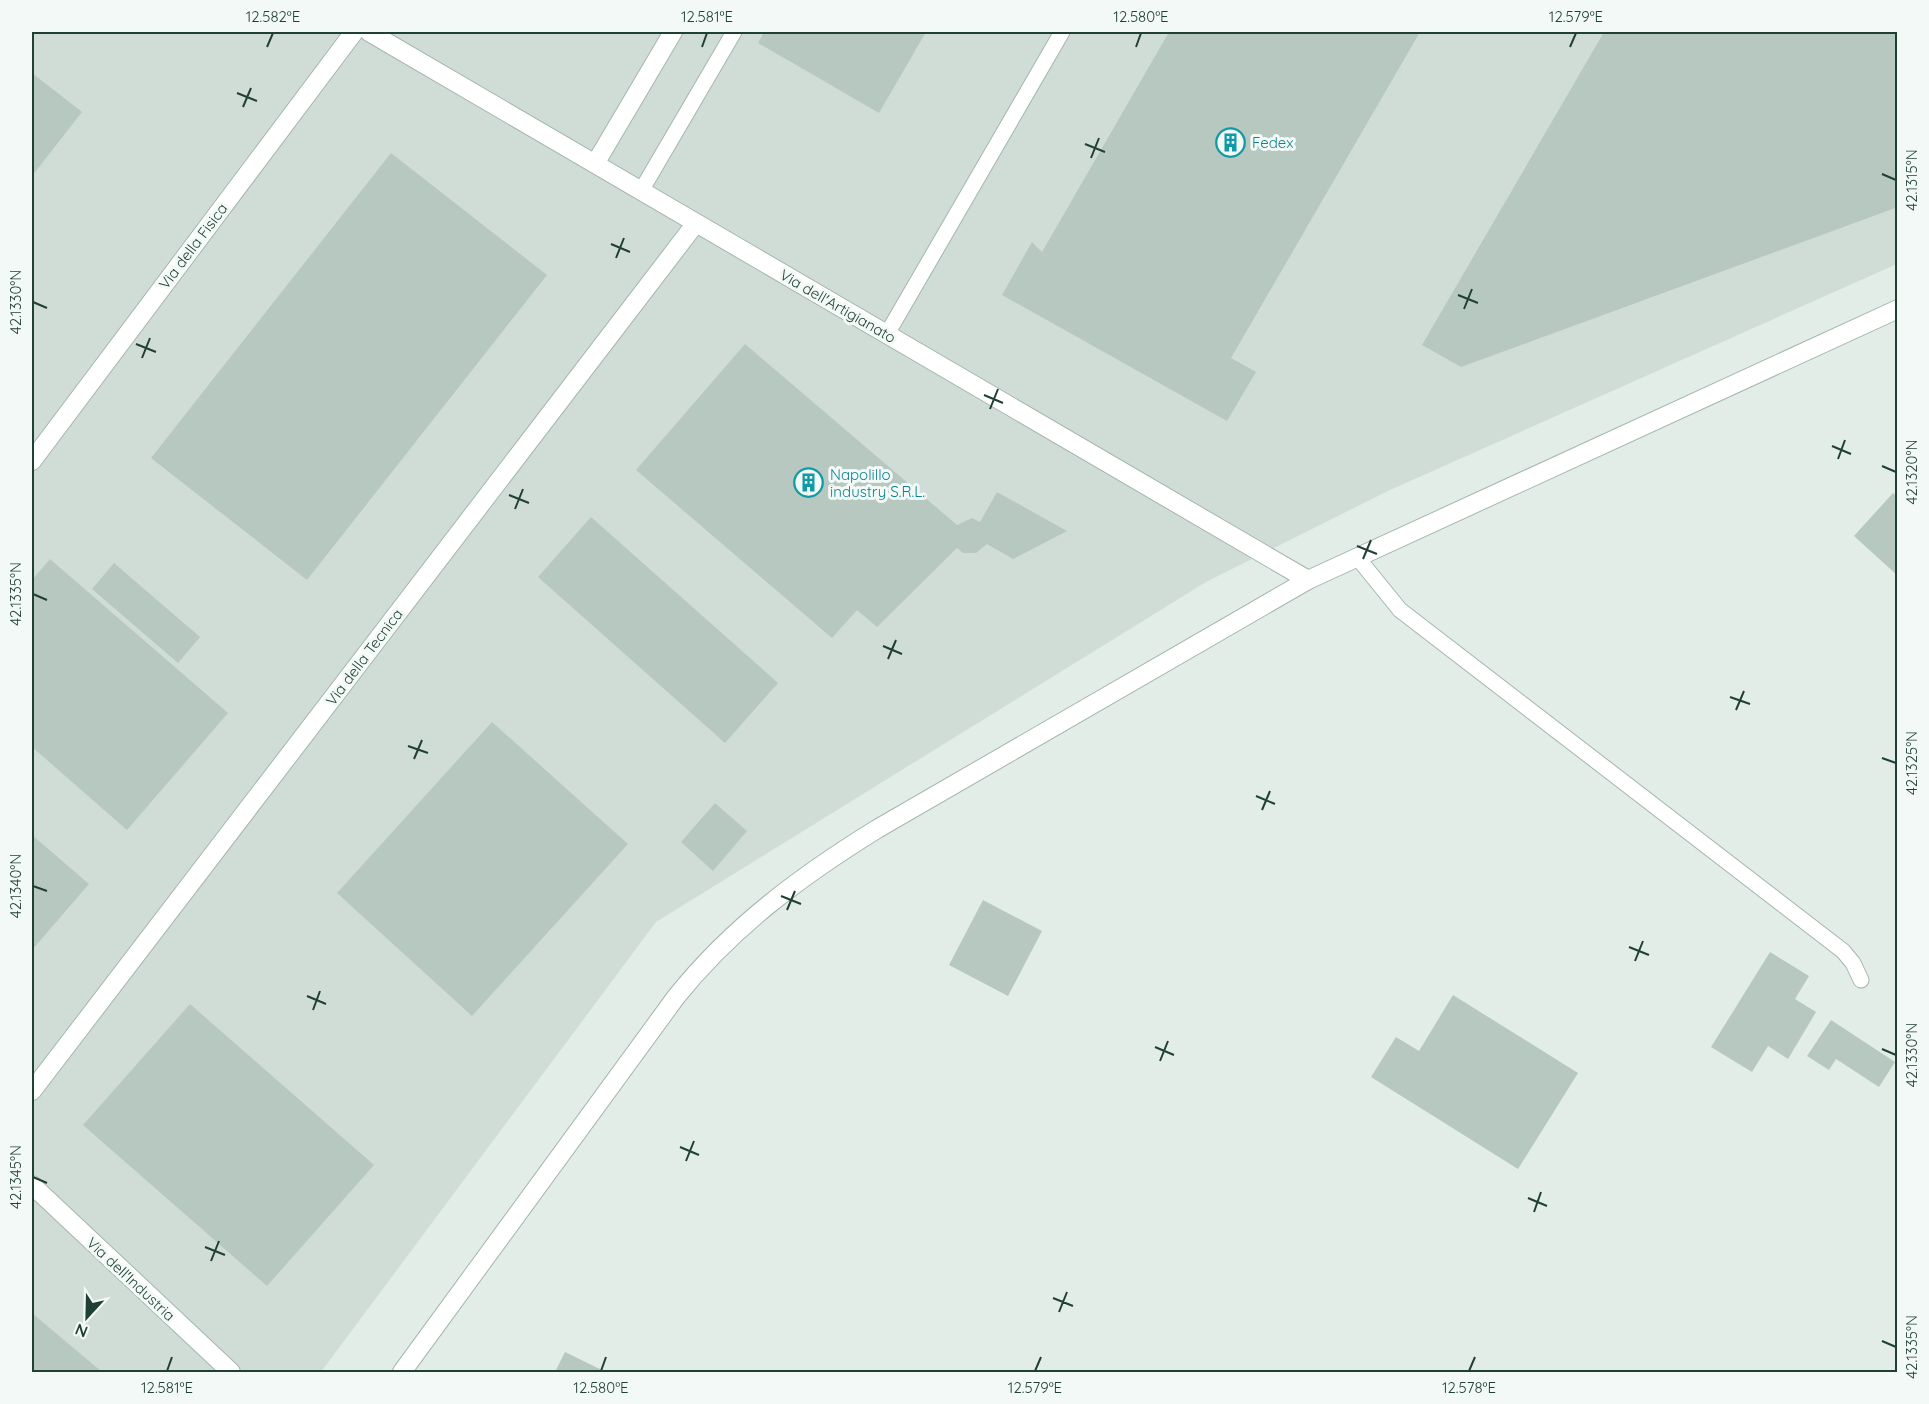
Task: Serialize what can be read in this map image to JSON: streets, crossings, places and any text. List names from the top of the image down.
{
  "streets": {
    "street": [
      "Via della Fisica",
      "Via dell'Artigianato",
      "Via della Tecnica",
      "Via dell'Industria"
    ]
  },
  "crossings": [
    ["Via dell'Artigianato", "Via della Tecnica"]
  ],
  "places": {
    "building": ["Fedex", "Napolillo industry S.R.L."]
  },
  "north": "bottom",
  "coordinates": [
    "12.582°E",
    "12.581°E",
    "12.580°E",
    "12.579°E",
    "42.1315°N",
    "42.1330°N",
    "42.1320°N",
    "42.1335°N",
    "42.1325°N",
    "42.1340°N",
    "42.1345°N",
    "12.578°E"
  ]
}
